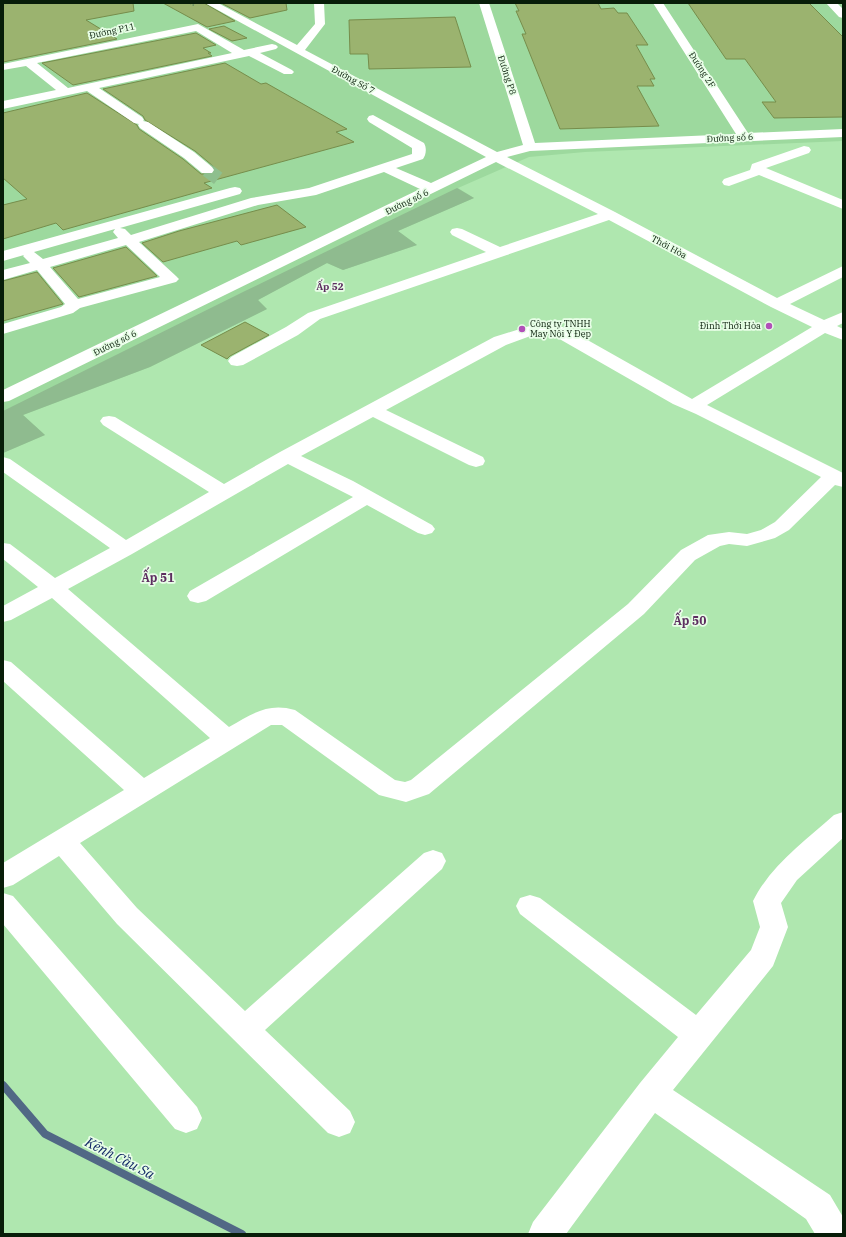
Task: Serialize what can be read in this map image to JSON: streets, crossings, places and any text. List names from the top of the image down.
{
  "streets": {
    "street": [
      "Đường 2F",
      "Đường P8",
      "Đường Số 7",
      "Đường số 6",
      "Thới Hòa"
    ]
  },
  "crossings": [
    ["Đường 2F", "Đường số 6"],
    ["Đường P8", "Đường số 6"],
    ["Đường Số 7", "Đường số 6"],
    ["Đường Số 7", "Thới Hòa"],
    ["Đường số 6", "Thới Hòa"]
  ],
  "districts": ["Ấp 52", "Ấp 51", "Ấp 50"],
  "water": ["Kênh Cầu Sa"],
  "places": ["Đình Thới Hòa", "Công ty TNHH May Nội Y Đẹp"]
}
